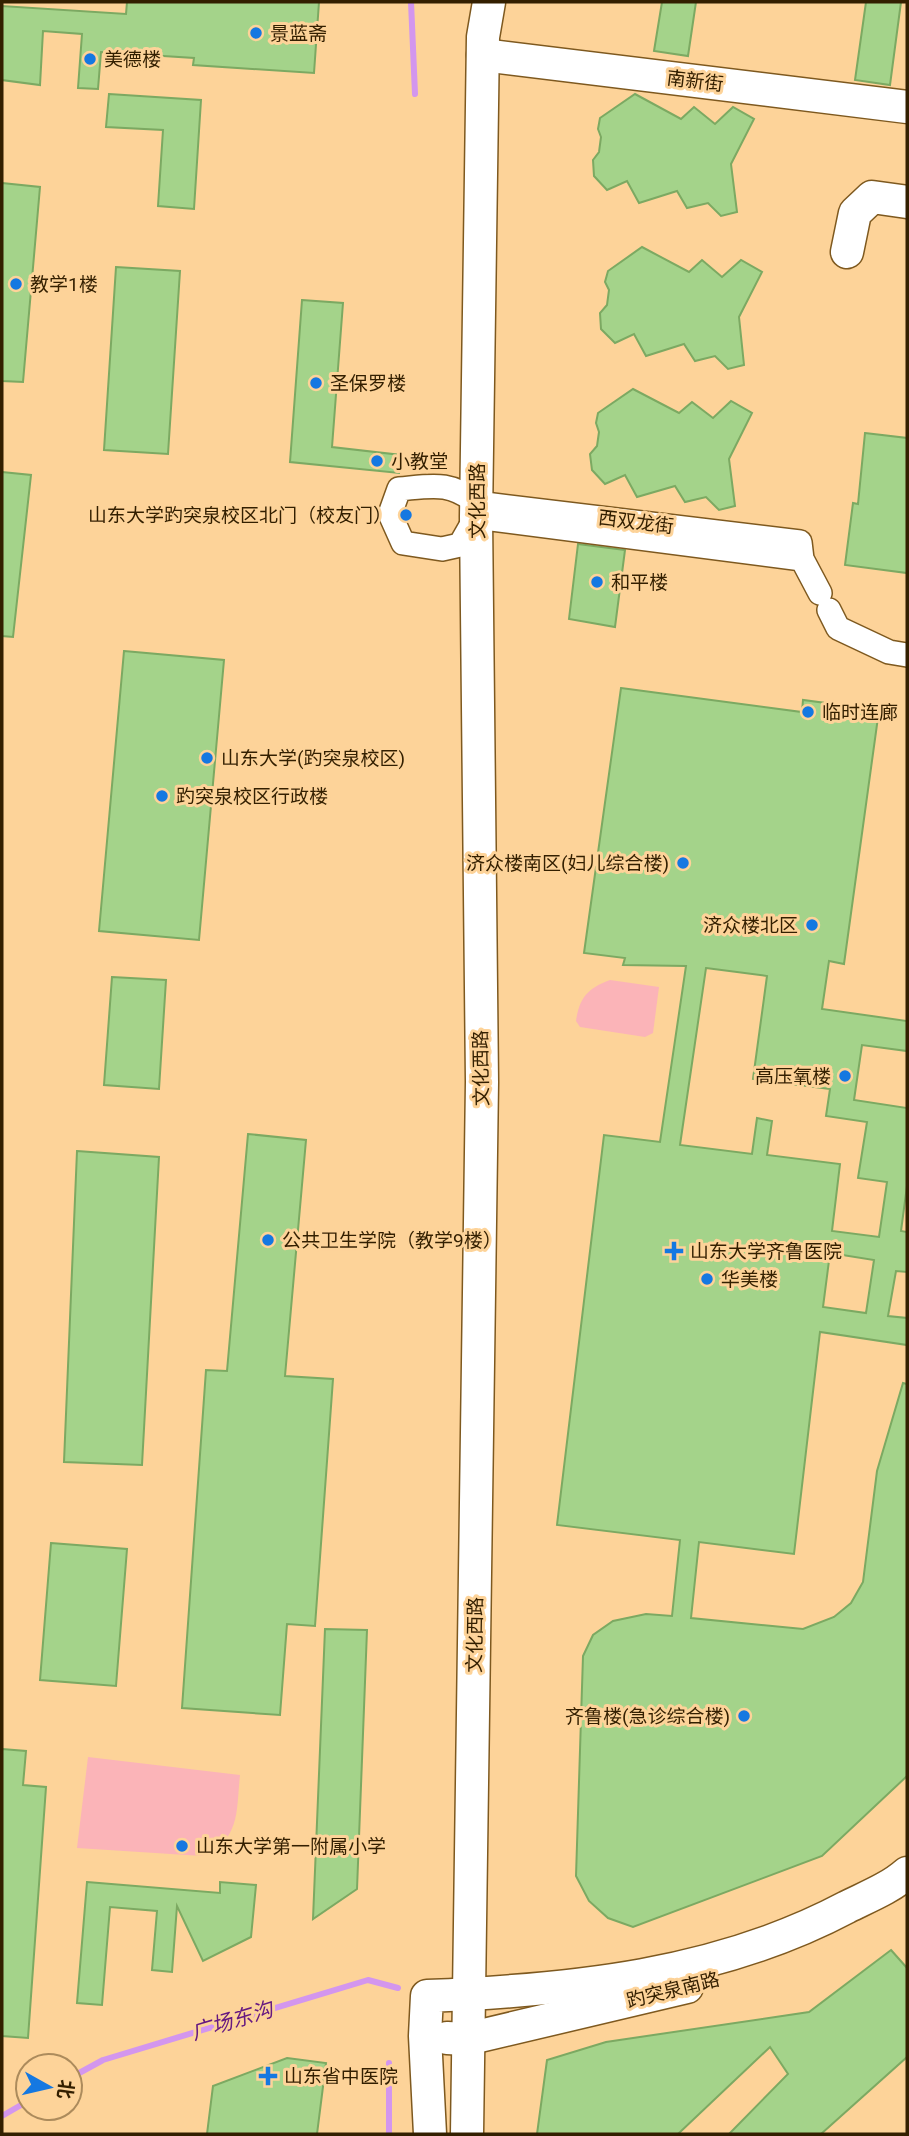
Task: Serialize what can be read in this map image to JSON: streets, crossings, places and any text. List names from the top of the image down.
{
  "streets": {
    "main road": ["南新街", "文化西路", "趵突泉南路"],
    "street": ["西双龙街"]
  },
  "crossings": [
    ["南新街", "文化西路"],
    ["文化西路", "西双龙街"],
    ["文化西路", "趵突泉南路"]
  ],
  "water": ["广场东沟"],
  "places": {
    "other": [
      "景蓝斋",
      "美德楼",
      "教学1楼",
      "圣保罗楼",
      "小教堂",
      "山东大学趵突泉校区北门（校友门）",
      "和平楼",
      "临时连廊",
      "山东大学(趵突泉校区)",
      "趵突泉校区行政楼",
      "济众楼南区(妇儿综合楼)",
      "济众楼北区",
      "高压氧楼",
      "公共卫生学院（教学9楼）",
      "华美楼",
      "齐鲁楼(急诊综合楼)",
      "山东大学第一附属小学"
    ],
    "health": ["山东大学齐鲁医院", "山东省中医院"]
  },
  "north": "right"
}
